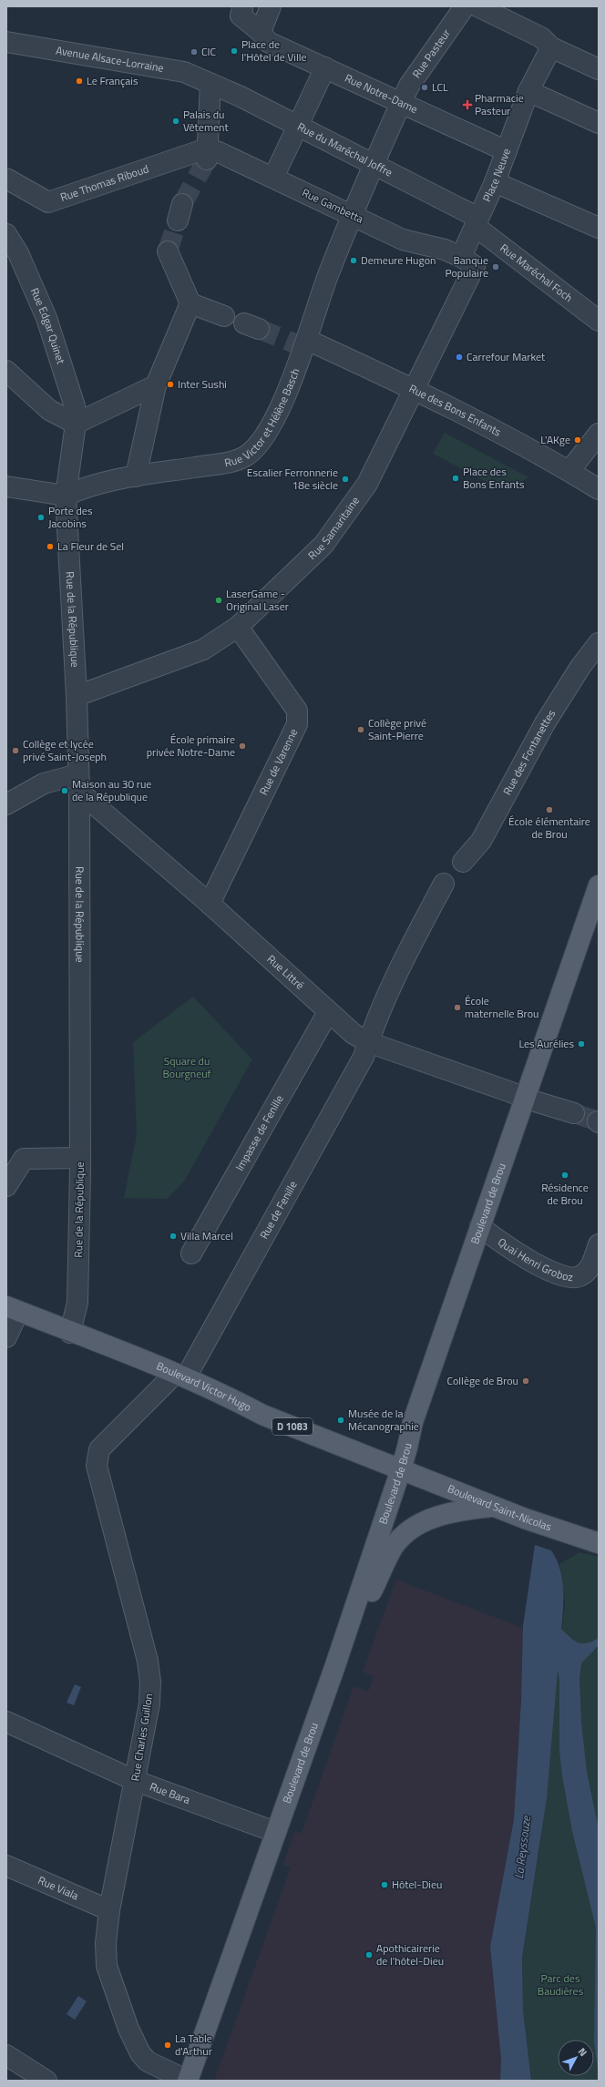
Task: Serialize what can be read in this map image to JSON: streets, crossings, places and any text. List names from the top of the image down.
{
  "streets": {
    "main road": [
      "Boulevard de Brou",
      "Boulevard Victor Hugo",
      "D 1083",
      "Boulevard Saint-Nicolas"
    ],
    "street": [
      "Rue Pasteur",
      "Avenue Alsace-Lorraine",
      "Rue Notre-Dame",
      "Rue du Maréchal Joffre",
      "Place Neuve",
      "Rue Thomas Riboud",
      "Rue Gambetta",
      "Rue Maréchal Foch",
      "Rue Edgar Quinet",
      "Rue des Bons Enfants",
      "Rue Victor et Hélène Basch",
      "Rue Samaritaine",
      "Rue de la République",
      "Rue des Fontanettes",
      "Rue de Varenne",
      "Rue Littré",
      "Impasse de Fenille",
      "Rue de Fenille",
      "Quai Henri Groboz",
      "Rue Charles Guillon",
      "Rue Bara",
      "Rue Viala"
    ]
  },
  "crossings": [
    ["Rue Pasteur", "Rue Notre-Dame"],
    ["Rue Pasteur", "Rue du Maréchal Joffre"],
    ["Rue Pasteur", "Rue Victor et Hélène Basch"],
    ["Avenue Alsace-Lorraine", "Rue du Maréchal Joffre"],
    ["Rue Notre-Dame", "Place Neuve"],
    ["Rue du Maréchal Joffre", "Place Neuve"],
    ["Rue du Maréchal Joffre", "Rue Maréchal Foch"],
    ["Rue du Maréchal Joffre", "Rue Victor et Hélène Basch"],
    ["Place Neuve", "Rue Gambetta"],
    ["Place Neuve", "Rue Maréchal Foch"],
    ["Place Neuve", "Rue Samaritaine"],
    ["Rue Thomas Riboud", "Rue Gambetta"],
    ["Rue Gambetta", "Rue Victor et Hélène Basch"],
    ["Rue Gambetta", "Rue Samaritaine"],
    ["Rue Edgar Quinet", "Rue Victor et Hélène Basch"],
    ["Rue Edgar Quinet", "Rue de la République"],
    ["Rue des Bons Enfants", "Rue Victor et Hélène Basch"],
    ["Rue des Bons Enfants", "Rue Samaritaine"],
    ["Rue Victor et Hélène Basch", "Rue de la République"],
    ["Rue Samaritaine", "Rue de la République"],
    ["Rue Samaritaine", "Rue de Varenne"],
    ["Rue de la République", "Rue Littré"],
    ["Rue de la République", "Boulevard Victor Hugo"],
    ["Rue de Varenne", "Rue Littré"],
    ["Rue Littré", "Impasse de Fenille"],
    ["Rue Littré", "Boulevard de Brou"],
    ["Rue Littré", "Rue de Fenille"],
    ["Boulevard de Brou", "Quai Henri Groboz"],
    ["Boulevard de Brou", "Boulevard Victor Hugo"],
    ["Boulevard de Brou", "Boulevard Saint-Nicolas"],
    ["Boulevard de Brou", "Rue Charles Guillon"],
    ["Boulevard de Brou", "Rue Bara"],
    ["Rue de Fenille", "Boulevard Victor Hugo"],
    ["Rue de Fenille", "Rue Charles Guillon"],
    ["Boulevard Victor Hugo", "Boulevard Saint-Nicolas"],
    ["Boulevard Victor Hugo", "Rue Charles Guillon"],
    ["Rue Charles Guillon", "Rue Bara"],
    ["Rue Charles Guillon", "Rue Viala"]
  ],
  "water": ["La Reyssouze"],
  "parks": ["Square du Bourgneuf", "Parc des Baudières"],
  "places": {
    "other": [
      "Place de l'Hôtel de Ville",
      "CIC",
      "Le Français",
      "LCL",
      "Palais du Vêtement",
      "Demeure Hugon",
      "Banque Populaire",
      "Carrefour Market",
      "Inter Sushi",
      "L'AKge",
      "Place des Bons Enfants",
      "Escalier Ferronnerie 18e siècle",
      "Porte des Jacobins",
      "La Fleur de Sel",
      "LaserGame - Original Laser",
      "Collège privé Saint-Pierre",
      "École primaire privée Notre-Dame",
      "Collège et lycée privé Saint-Joseph",
      "Maison au 30 rue de la République",
      "École élémentaire de Brou",
      "École maternelle Brou",
      "Les Aurélies",
      "Résidence de Brou",
      "Villa Marcel",
      "Collège de Brou",
      "Musée de la Mécanographie",
      "Hôtel-Dieu",
      "Apothicairerie de l'hôtel-Dieu",
      "La Table d'Arthur"
    ],
    "health": ["Pharmacie Pasteur"]
  },
  "north": "top right"
}
